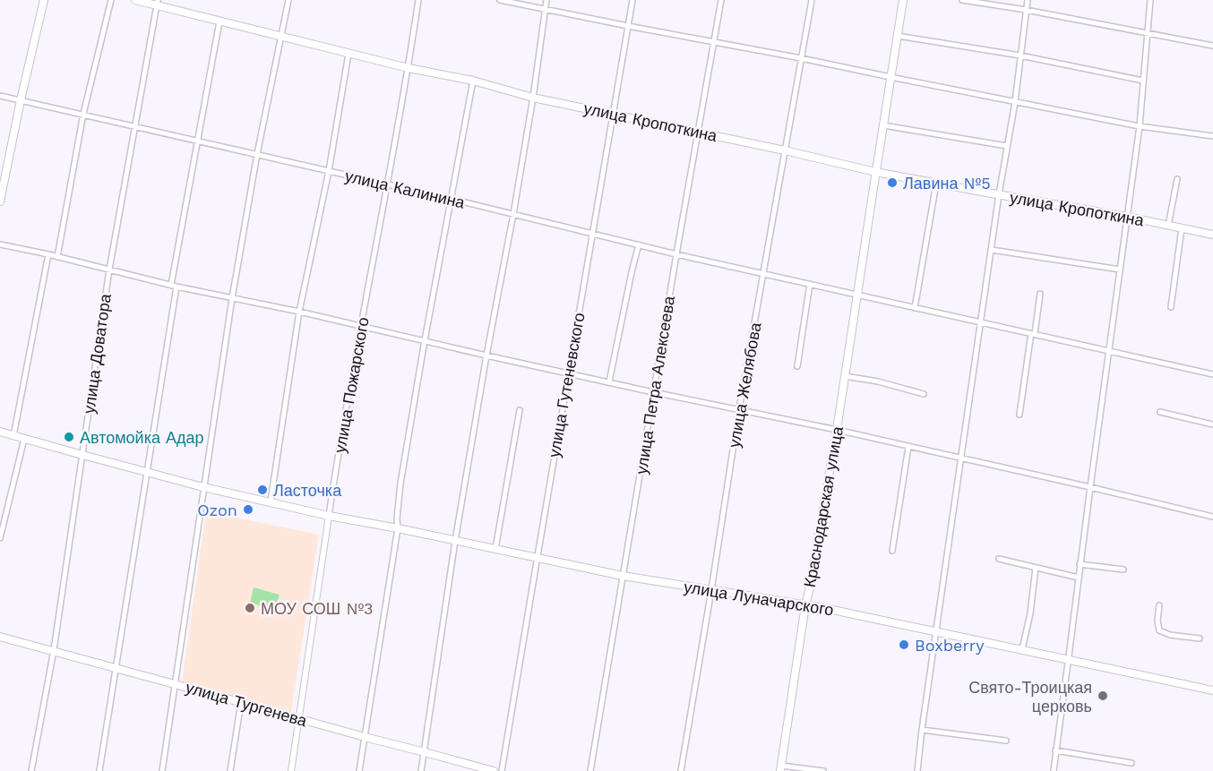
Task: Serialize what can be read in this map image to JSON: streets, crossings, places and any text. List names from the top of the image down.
{
  "streets": {
    "main road": [
      "улица Кропоткина",
      "Краснодарская улица",
      "улица Луначарского",
      "улица Тургенева"
    ],
    "street": [
      "улица Калинина",
      "улица Доватора",
      "улица Пожарского",
      "улица Гутеневского",
      "улица Петра Алексеева",
      "улица Желябова"
    ]
  },
  "crossings": [
    ["улица Кропоткина", "улица Доватора"],
    ["улица Кропоткина", "улица Пожарского"],
    ["улица Кропоткина", "улица Гутеневского"],
    ["улица Кропоткина", "улица Петра Алексеева"],
    ["улица Кропоткина", "улица Желябова"],
    ["улица Кропоткина", "Краснодарская улица"],
    ["улица Калинина", "улица Доватора"],
    ["улица Калинина", "улица Пожарского"],
    ["улица Калинина", "улица Гутеневского"],
    ["улица Калинина", "улица Петра Алексеева"],
    ["улица Калинина", "улица Желябова"],
    ["улица Калинина", "Краснодарская улица"],
    ["улица Доватора", "улица Луначарского"],
    ["улица Доватора", "улица Тургенева"],
    ["улица Пожарского", "улица Луначарского"],
    ["улица Пожарского", "улица Тургенева"],
    ["улица Гутеневского", "улица Луначарского"],
    ["улица Петра Алексеева", "улица Луначарского"],
    ["улица Желябова", "улица Луначарского"],
    ["Краснодарская улица", "улица Луначарского"]
  ],
  "places": [
    "Лавина №5",
    "Автомойка Адар",
    "Ласточка",
    "Ozon",
    "МОУ СОШ №3",
    "Boxberry",
    "Свято-Троицкая церковь"
  ]
}
